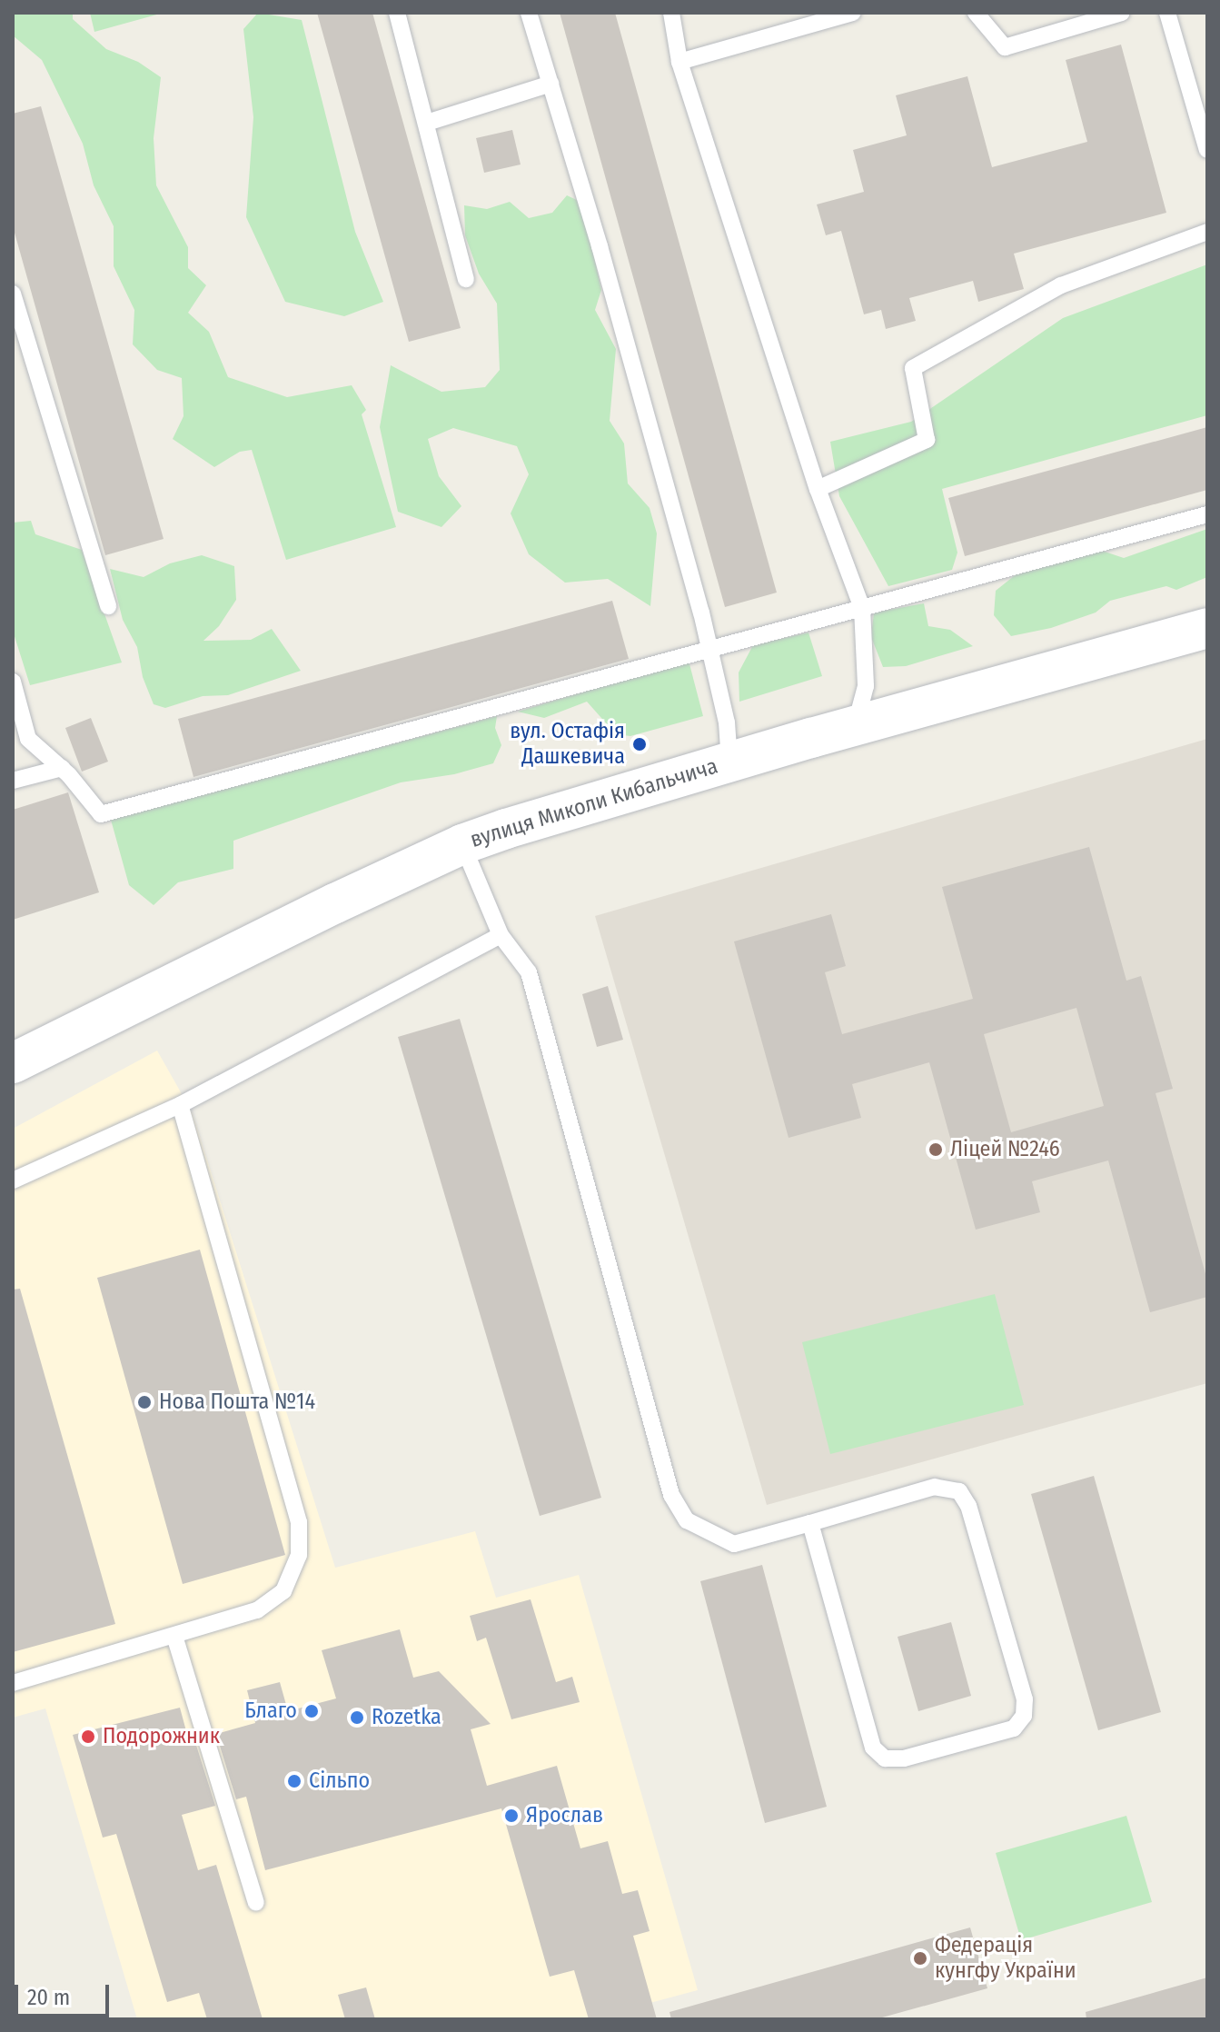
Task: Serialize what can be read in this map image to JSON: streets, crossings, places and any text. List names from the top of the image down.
{
  "streets": {
    "street": ["вулиця Миколи Кибальчича"]
  },
  "places": [
    "вул. Остафія Дашкевича",
    "Ліцей №246",
    "Нова Пошта №14",
    "Благо",
    "Rozetka",
    "Подорожник",
    "Сільпо",
    "Ярослав",
    "Федерація кунгфу України"
  ],
  "scale_bar": "20 m"
}
